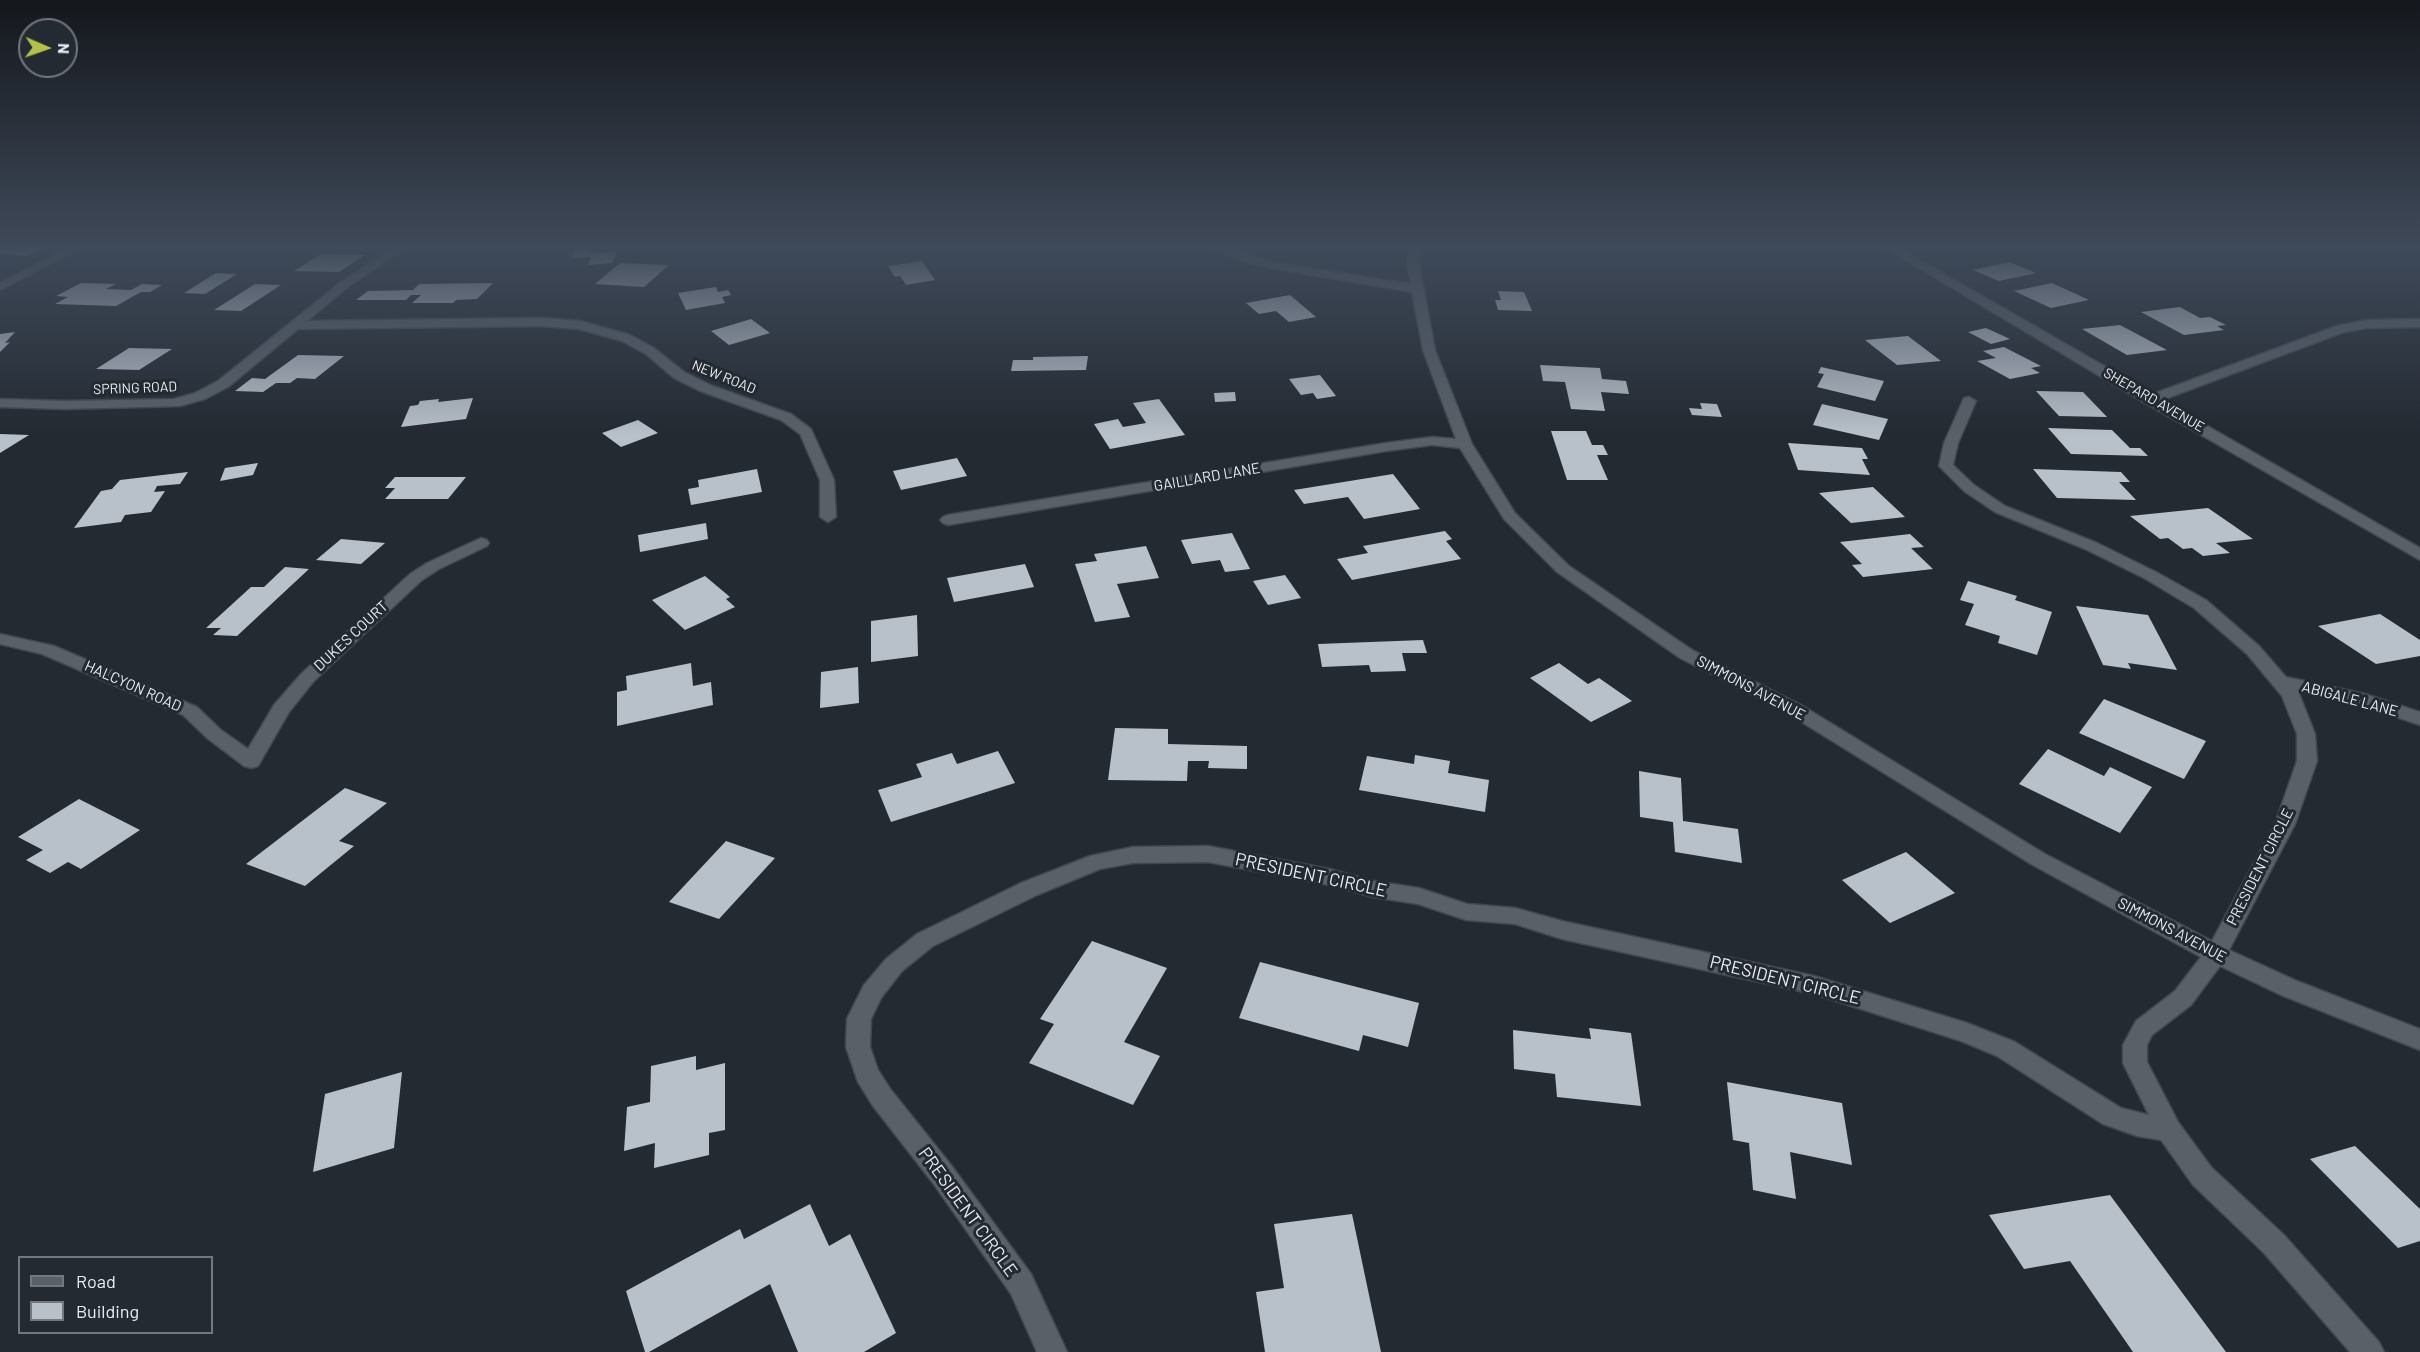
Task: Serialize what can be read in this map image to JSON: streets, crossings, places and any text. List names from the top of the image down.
{
  "streets": {
    "street": [
      "NEW ROAD",
      "SPRING ROAD",
      "SHEPARD AVENUE",
      "GAILLARD LANE",
      "DUKES COURT",
      "HALCYON ROAD",
      "SIMMONS AVENUE",
      "ABIGALE LANE",
      "PRESIDENT CIRCLE"
    ]
  },
  "crossings": [
    ["NEW ROAD", "SPRING ROAD"],
    ["GAILLARD LANE", "SIMMONS AVENUE"],
    ["DUKES COURT", "HALCYON ROAD"],
    ["SIMMONS AVENUE", "PRESIDENT CIRCLE"],
    ["ABIGALE LANE", "PRESIDENT CIRCLE"]
  ],
  "legend": ["Road", "Building"],
  "north": "right"
}
